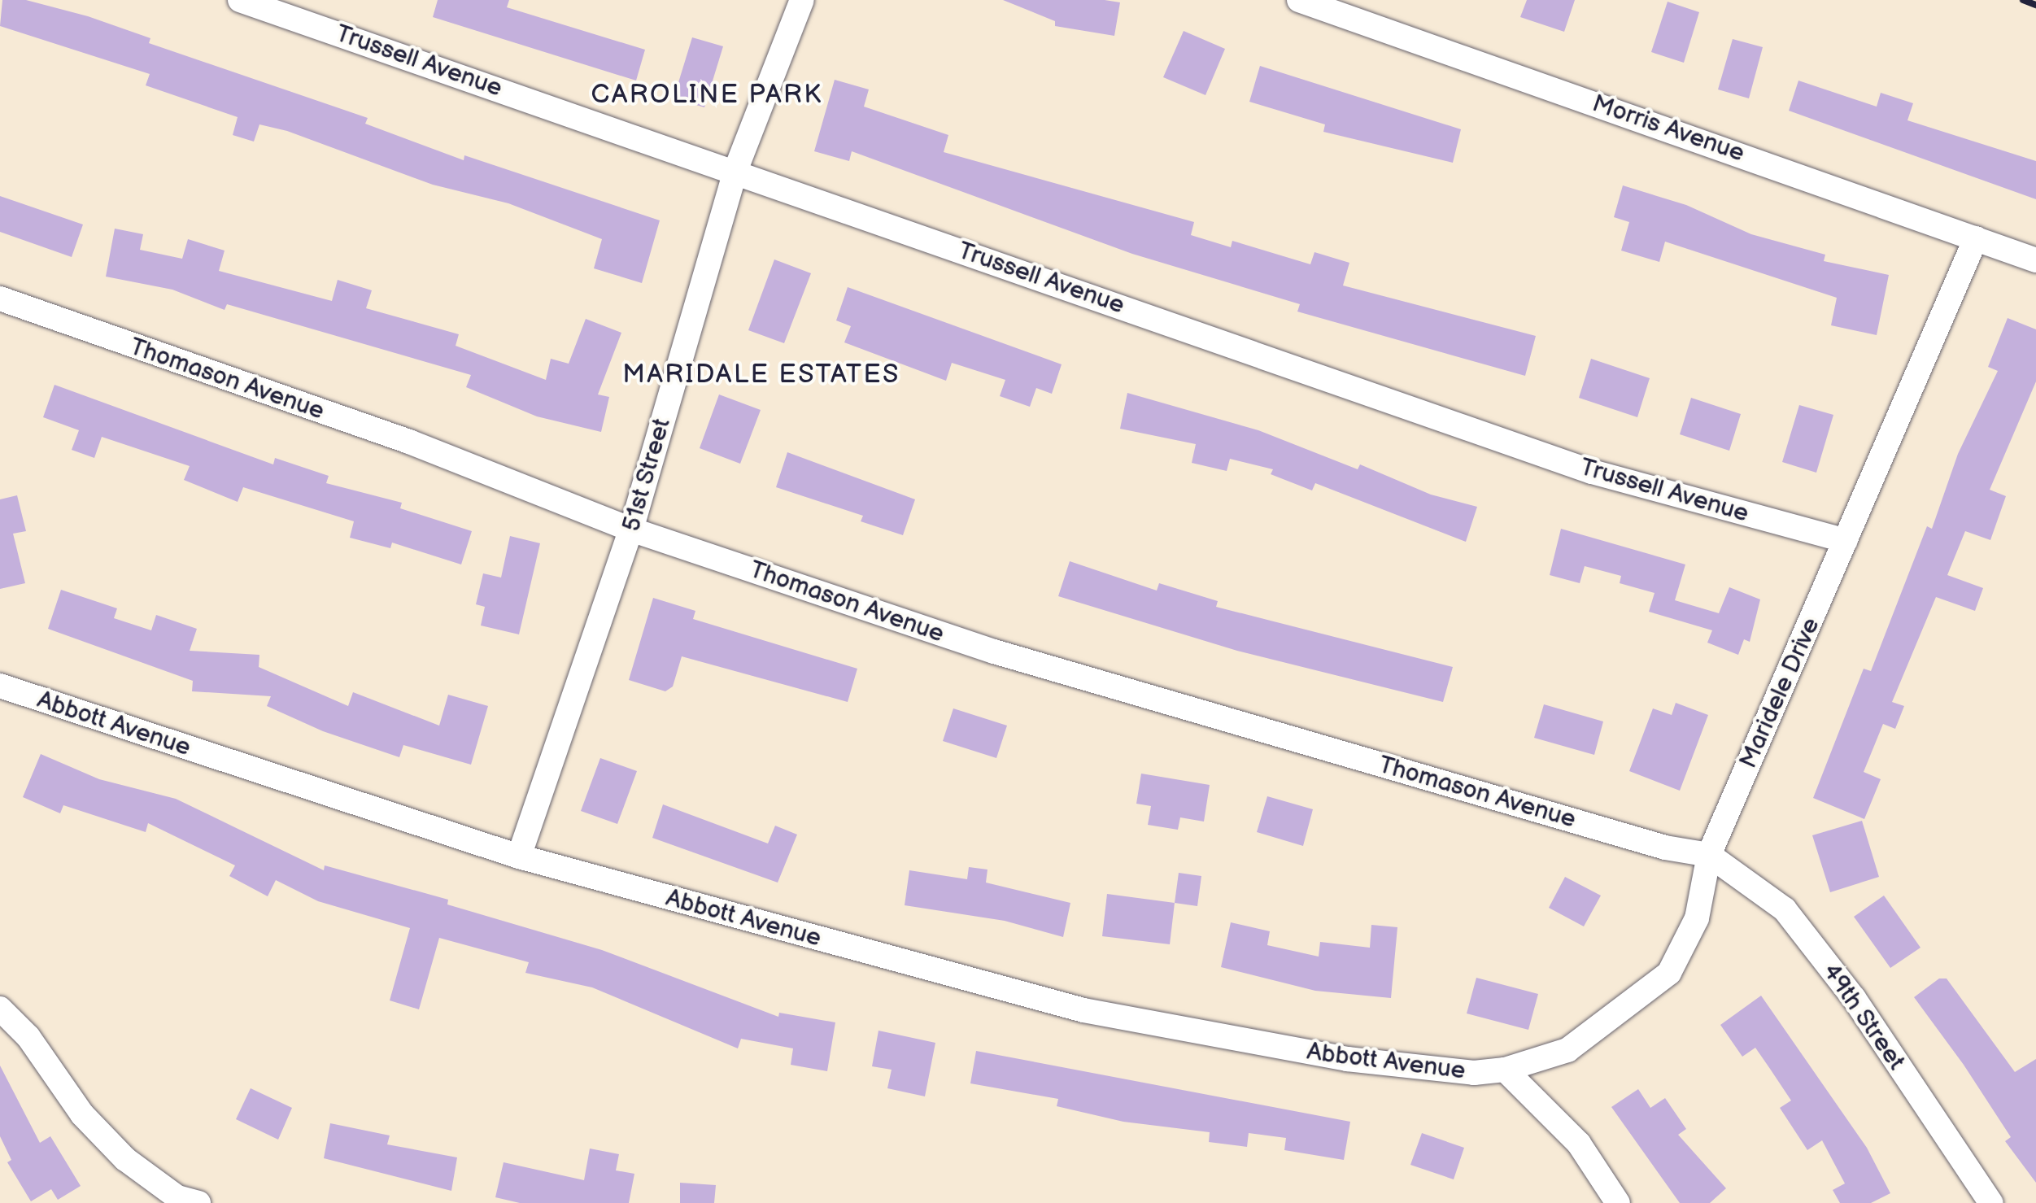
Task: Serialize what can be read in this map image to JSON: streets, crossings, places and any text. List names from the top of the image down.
{
  "streets": {
    "street": [
      "Trussell Avenue",
      "Morris Avenue",
      "Thomason Avenue",
      "51st Street",
      "Maridele Drive",
      "Abbott Avenue",
      "49th Street"
    ]
  },
  "crossings": [
    ["Trussell Avenue", "51st Street"],
    ["Trussell Avenue", "Maridele Drive"],
    ["Morris Avenue", "Maridele Drive"],
    ["Thomason Avenue", "51st Street"],
    ["Thomason Avenue", "Maridele Drive"],
    ["Thomason Avenue", "49th Street"],
    ["51st Street", "Abbott Avenue"],
    ["Maridele Drive", "Abbott Avenue"],
    ["Maridele Drive", "49th Street"]
  ],
  "districts": ["CAROLINE PARK", "MARIDALE ESTATES"]
}
